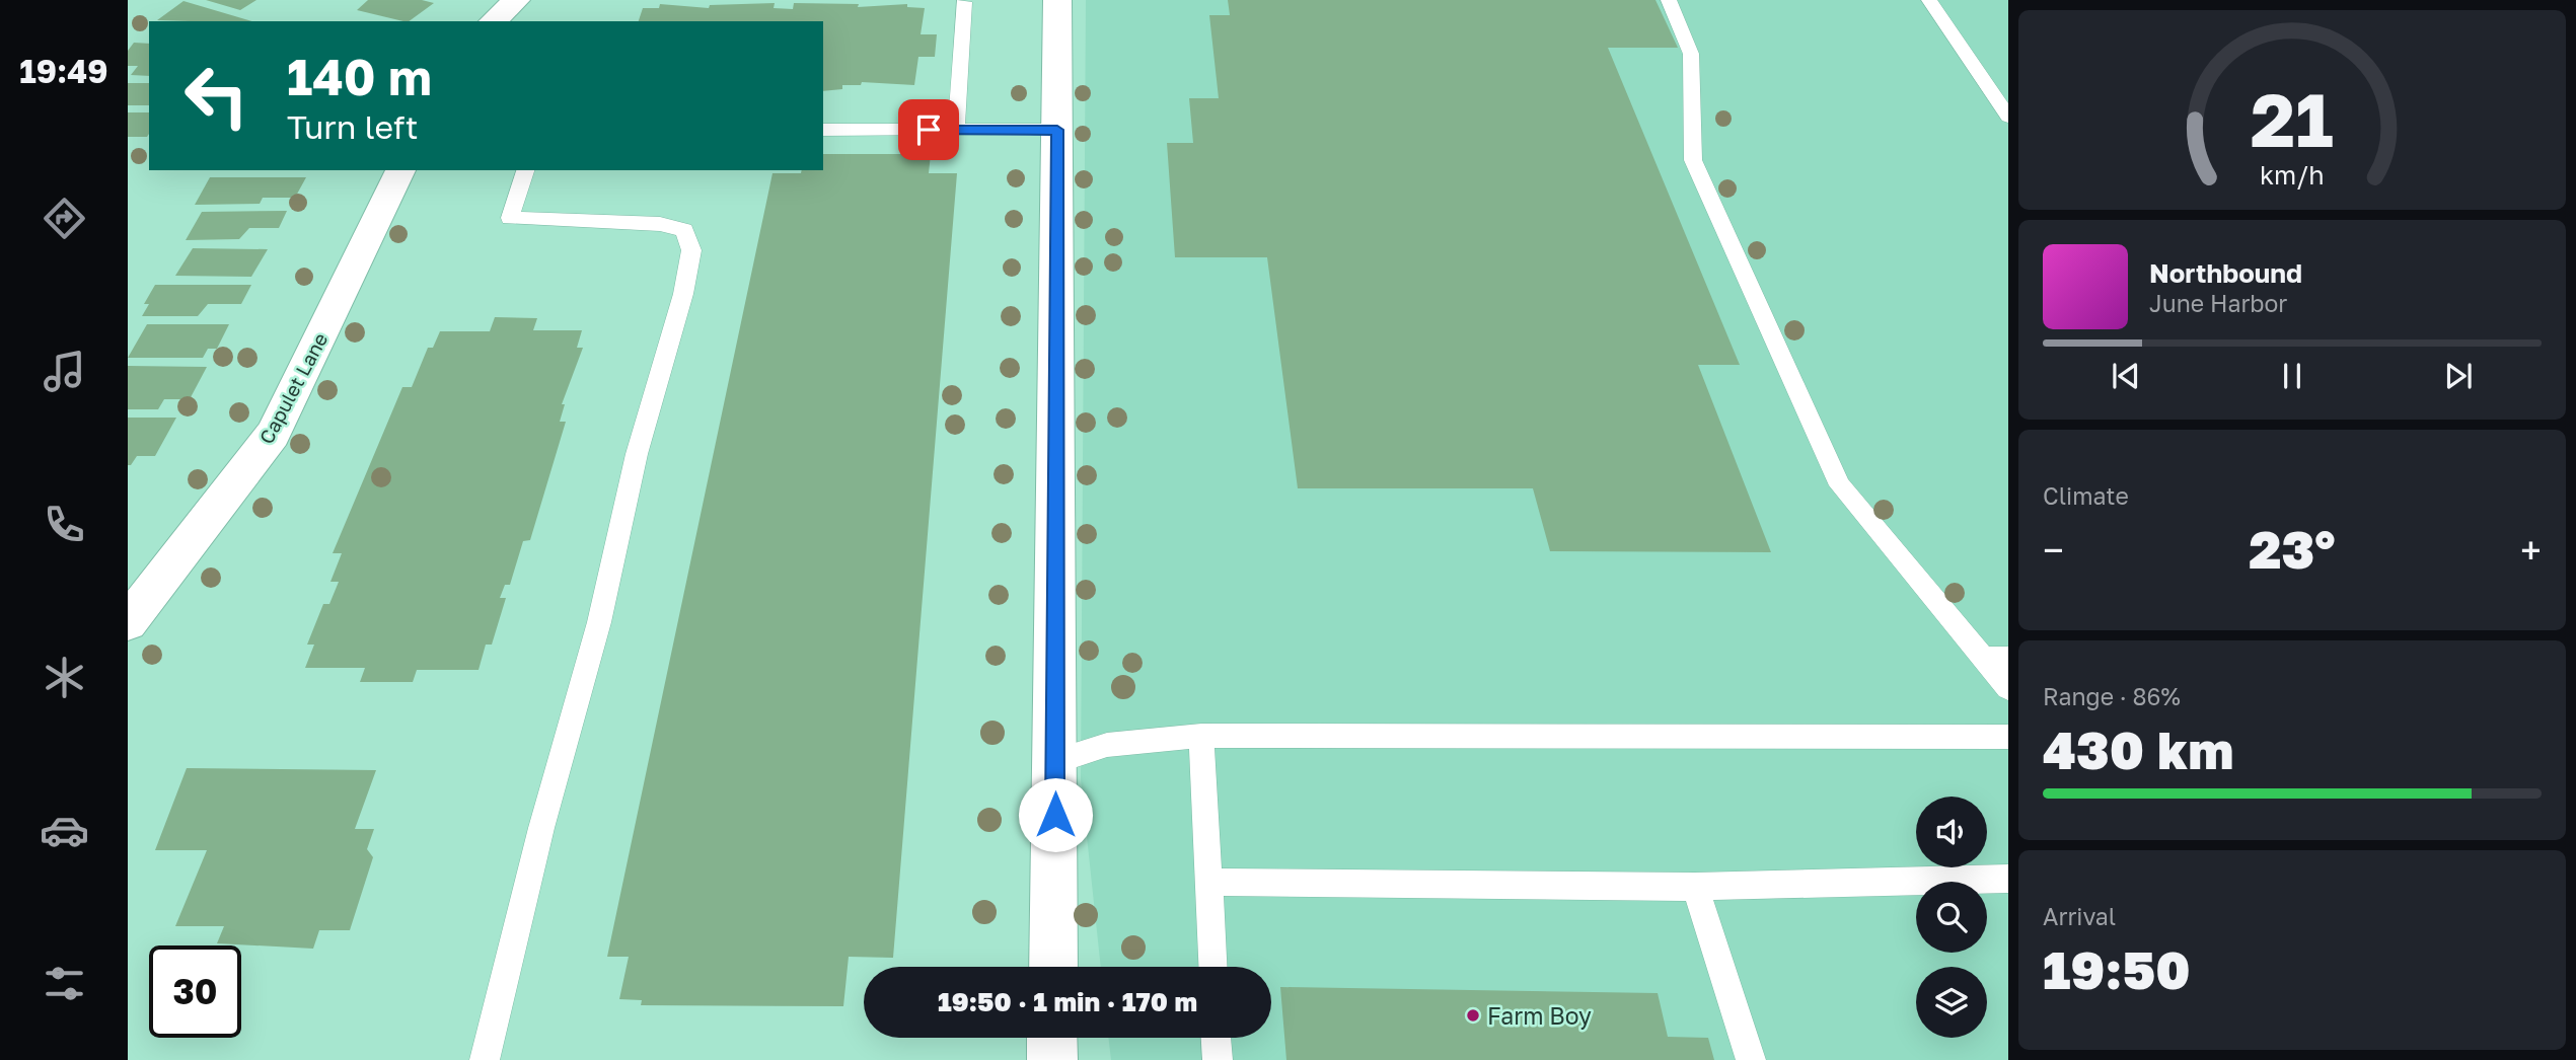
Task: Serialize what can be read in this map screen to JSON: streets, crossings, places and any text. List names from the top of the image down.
{
  "streets": {
    "street": ["Capulet Lane"]
  },
  "places": ["Farm Boy"],
  "page": {
    "tabs": "19:49",
    "turn": ["140 m", "Turn left"],
    "song": ["Northbound", "June Harbor"],
    "tile": [
      "Climate",
      ["Range · 86%", "430 km"],
      ["Arrival", "19:50"]
    ],
    "heat": ["−", "23°", "+"],
    "limit": "30",
    "trip": "19:50 · 1 min · 170 m",
    "gauge": ["21", "km/h"]
  }
}
